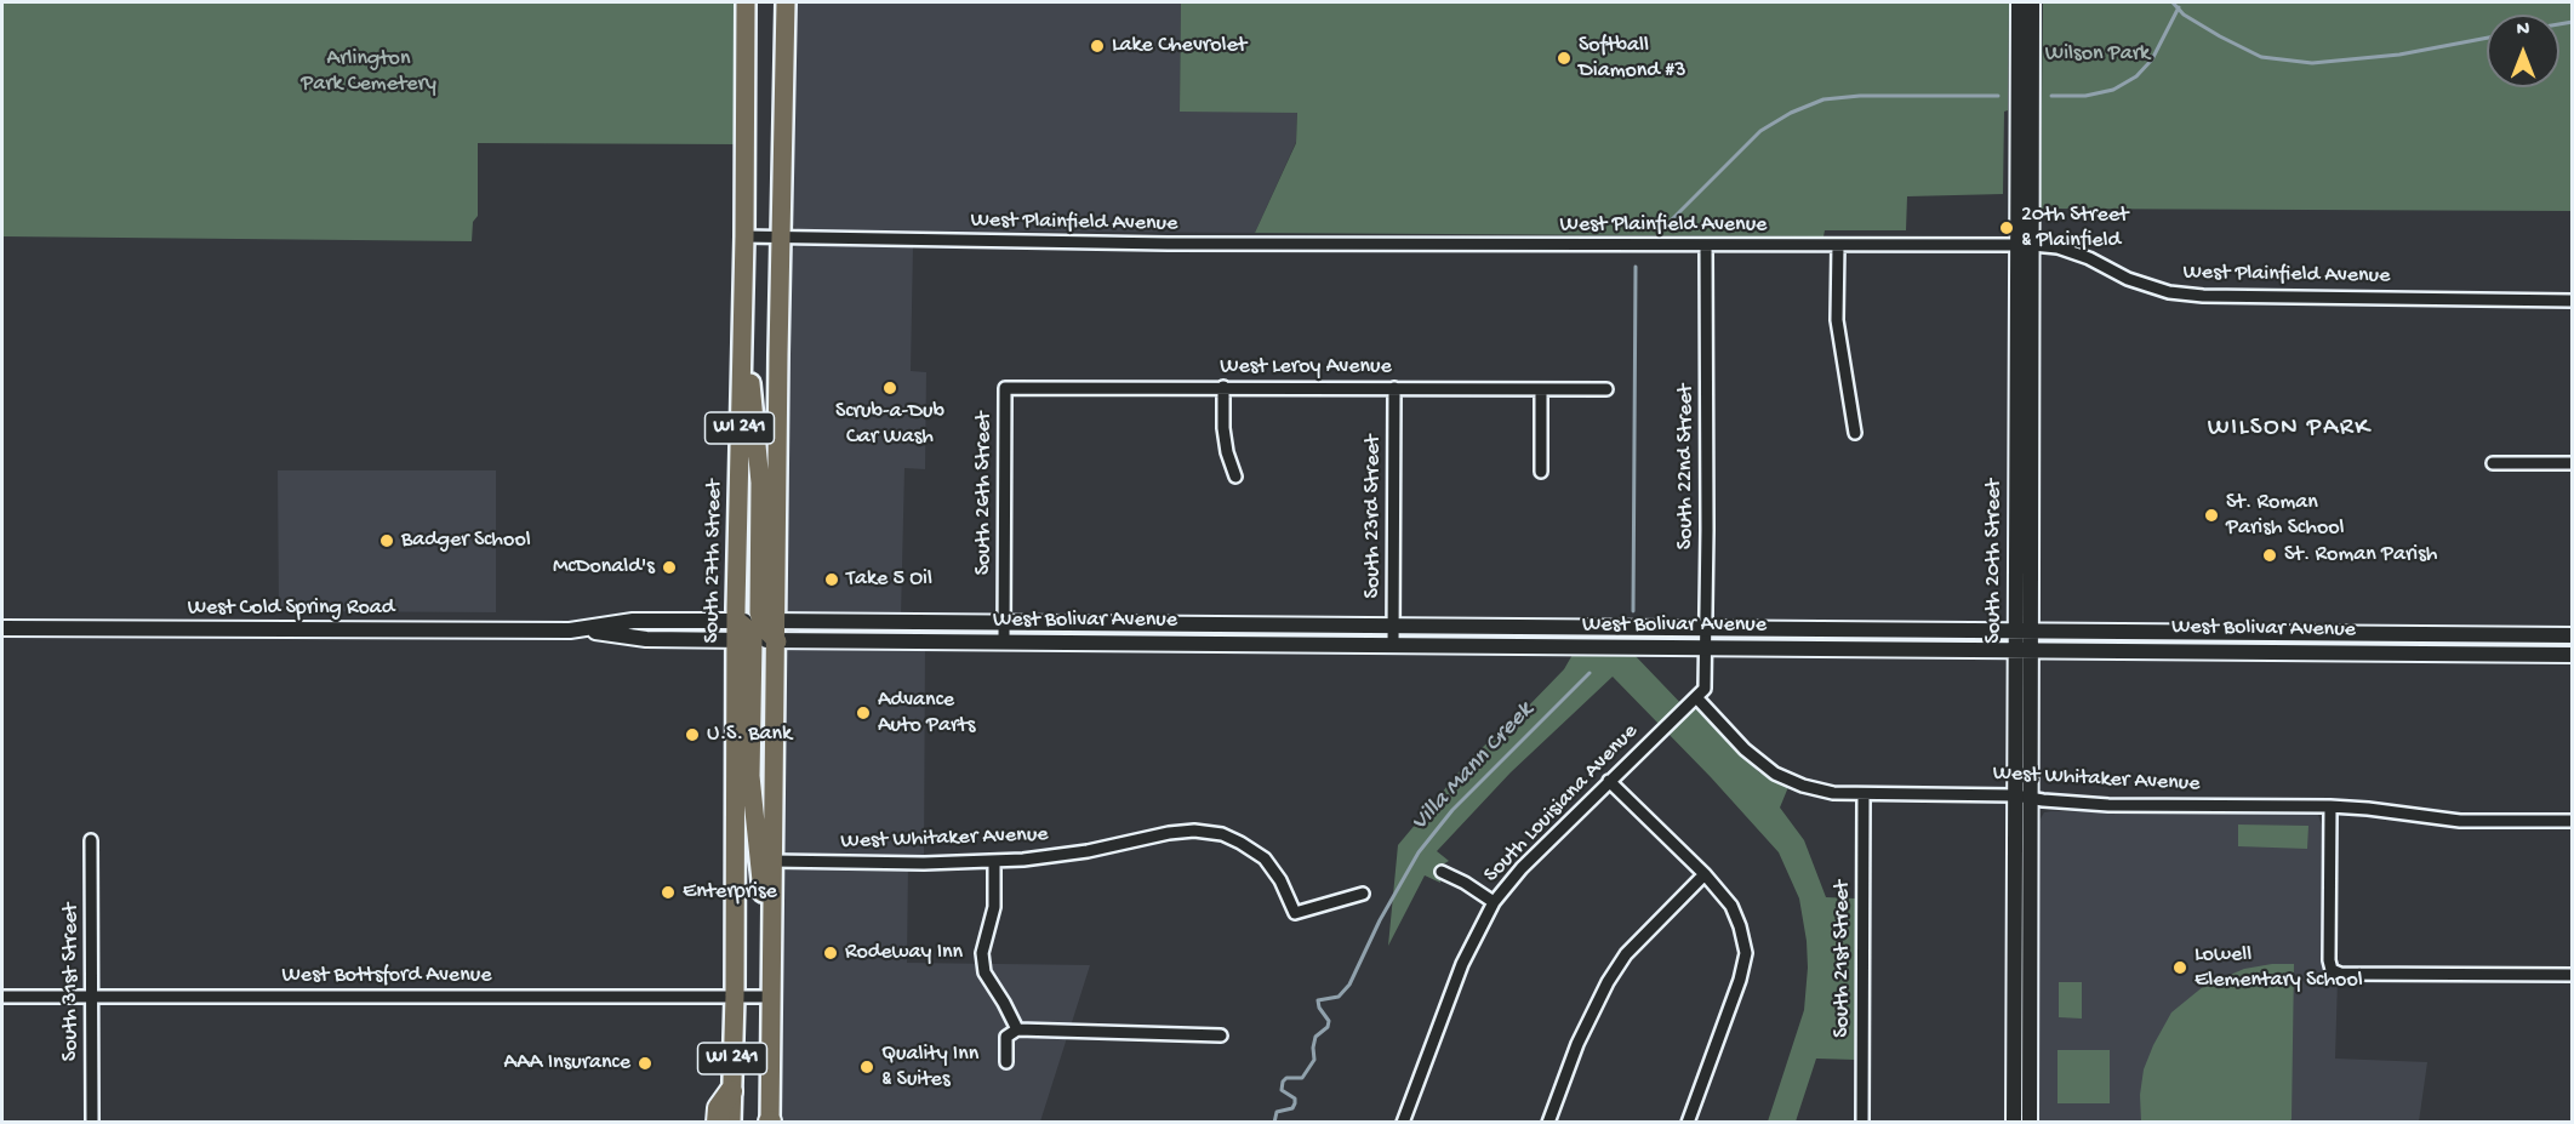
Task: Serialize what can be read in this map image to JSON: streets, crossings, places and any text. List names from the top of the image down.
{
  "streets": {
    "main road": ["WI 241", "South 27th Street"],
    "street": [
      "West Plainfield Avenue",
      "West Leroy Avenue",
      "South 22nd Street",
      "South 26th Street",
      "South 23rd Street",
      "South 20th Street",
      "West Cold Spring Road",
      "West Bolivar Avenue",
      "West Whitaker Avenue",
      "South Louisiana Avenue",
      "South 21st Street",
      "West Bottsford Avenue",
      "South 31st Street"
    ]
  },
  "crossings": [
    ["West Plainfield Avenue", "WI 241"],
    ["West Plainfield Avenue", "South 22nd Street"],
    ["West Plainfield Avenue", "South 27th Street"],
    ["West Plainfield Avenue", "South 20th Street"],
    ["West Leroy Avenue", "South 26th Street"],
    ["West Leroy Avenue", "South 23rd Street"],
    ["WI 241", "West Cold Spring Road"],
    ["WI 241", "West Bolivar Avenue"],
    ["WI 241", "West Whitaker Avenue"],
    ["WI 241", "West Bottsford Avenue"],
    ["South 22nd Street", "West Bolivar Avenue"],
    ["South 22nd Street", "West Whitaker Avenue"],
    ["South 22nd Street", "South Louisiana Avenue"],
    ["South 26th Street", "West Bolivar Avenue"],
    ["South 23rd Street", "West Bolivar Avenue"],
    ["South 27th Street", "West Cold Spring Road"],
    ["South 27th Street", "West Bottsford Avenue"],
    ["South 20th Street", "West Bolivar Avenue"],
    ["South 20th Street", "West Whitaker Avenue"],
    ["West Cold Spring Road", "West Bolivar Avenue"],
    ["West Whitaker Avenue", "South Louisiana Avenue"],
    ["West Whitaker Avenue", "South 21st Street"],
    ["West Bottsford Avenue", "South 31st Street"]
  ],
  "districts": ["WILSON PARK"],
  "water": ["Villa Mann Creek"],
  "parks": ["Wilson Park", "Arlington Park Cemetery"],
  "places": [
    "Lake Chevrolet",
    "Softball Diamond #3",
    "20th Street & Plainfield",
    "Scrub-a-Dub Car Wash",
    "St. Roman Parish School",
    "Badger School",
    "St. Roman Parish",
    "McDonald's",
    "Take 5 Oil",
    "Advance Auto Parts",
    "U.S. Bank",
    "Enterprise",
    "Rodeway Inn",
    "Lowell Elementary School",
    "AAA Insurance",
    "Quality Inn & Suites"
  ],
  "north": "top"
}
